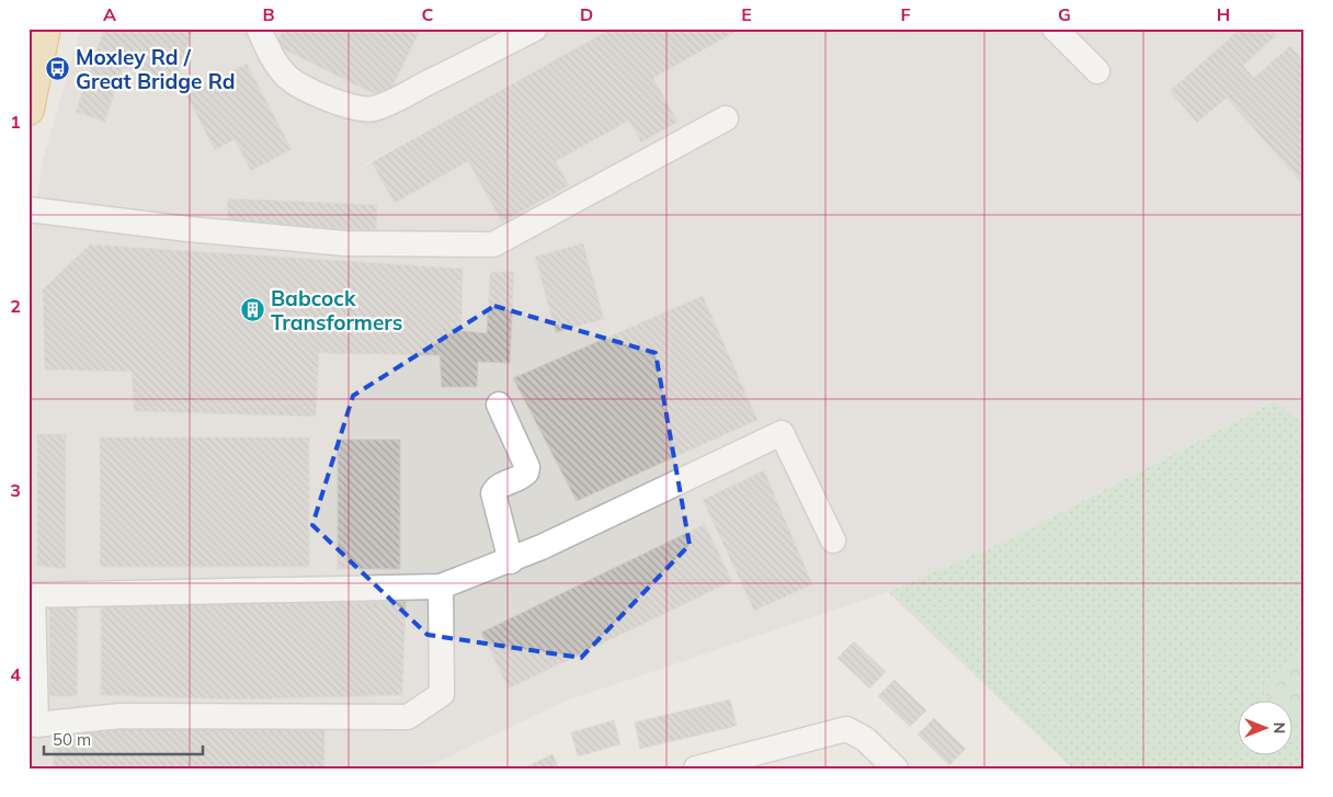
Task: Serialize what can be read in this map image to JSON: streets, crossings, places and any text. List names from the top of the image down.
{
  "places": {
    "bus stop": ["Moxley Rd / Great Bridge Rd"],
    "building": ["Babcock Transformers"]
  },
  "scale_bar": "50 m",
  "north": "right",
  "grid": {
    "columns": [
      "A",
      "B",
      "C",
      "D",
      "E",
      "F",
      "G",
      "H"
    ],
    "rows": [
      "1",
      "2",
      "3",
      "4"
    ]
  }
}
